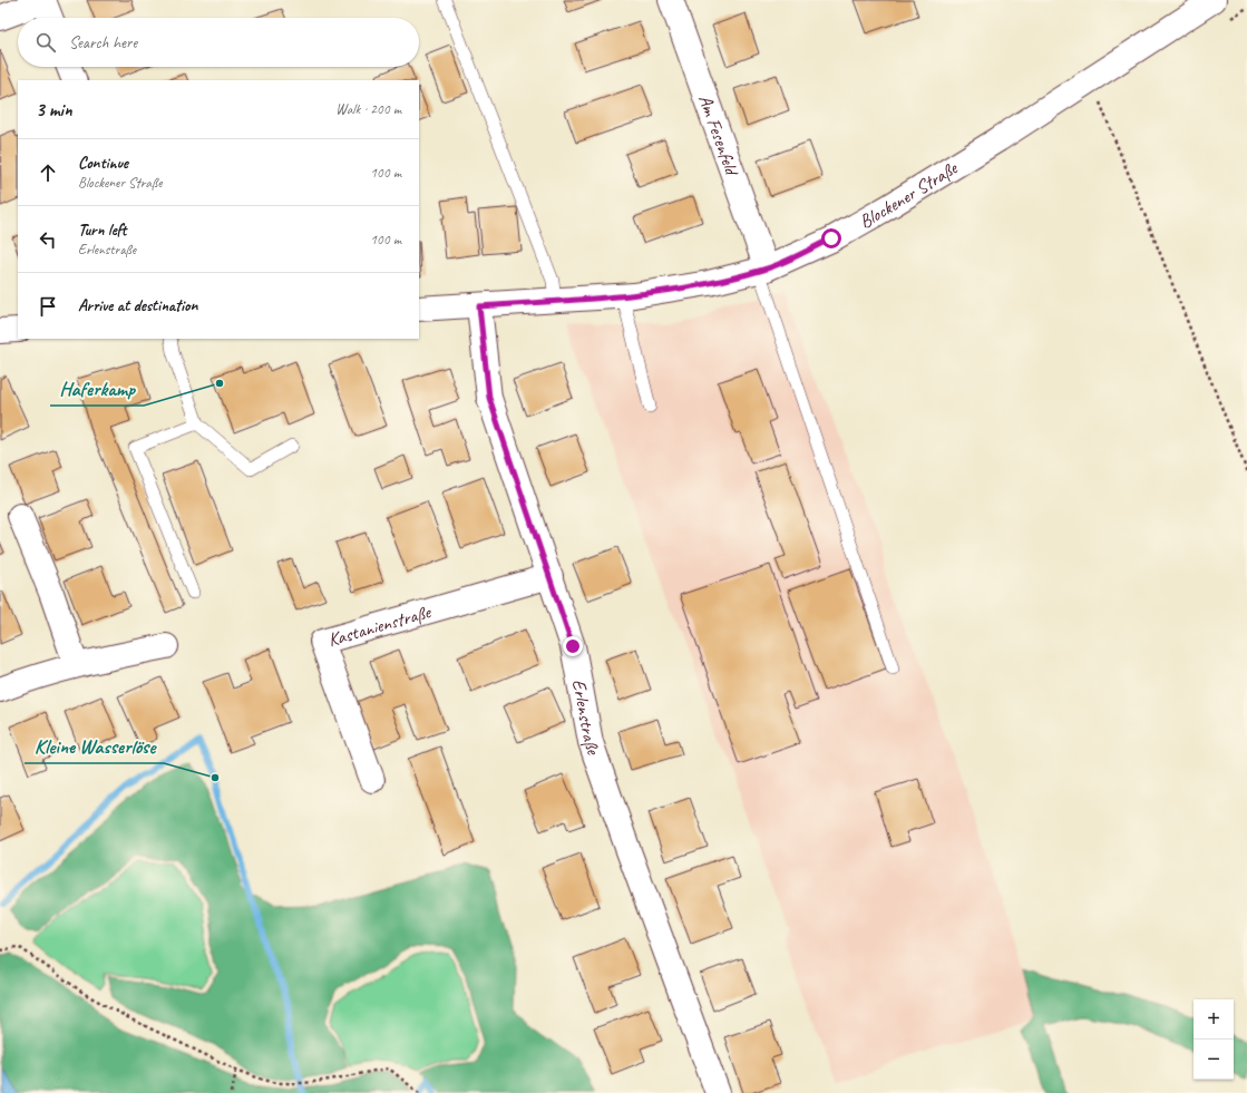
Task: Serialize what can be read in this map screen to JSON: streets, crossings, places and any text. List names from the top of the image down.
{
  "streets": {
    "street": [
      "Am Fesenfeld",
      "Blockener Straße",
      "Kastanienstraße",
      "Erlenstraße"
    ]
  },
  "crossings": [
    ["Am Fesenfeld", "Blockener Straße"],
    ["Blockener Straße", "Erlenstraße"],
    ["Kastanienstraße", "Erlenstraße"]
  ],
  "places": ["Haferkamp", "Kleine Wasserlöse"],
  "page": {
    "search": "Search here",
    "heading": ["3 min", "Walk · 200 m"],
    "list": [
      ["Continue", "Blockener Straße", "100 m"],
      ["Turn left", "Erlenstraße", "100 m"],
      "Arrive at destination"
    ],
    "map_buttons": ["+", "−"]
  }
}
